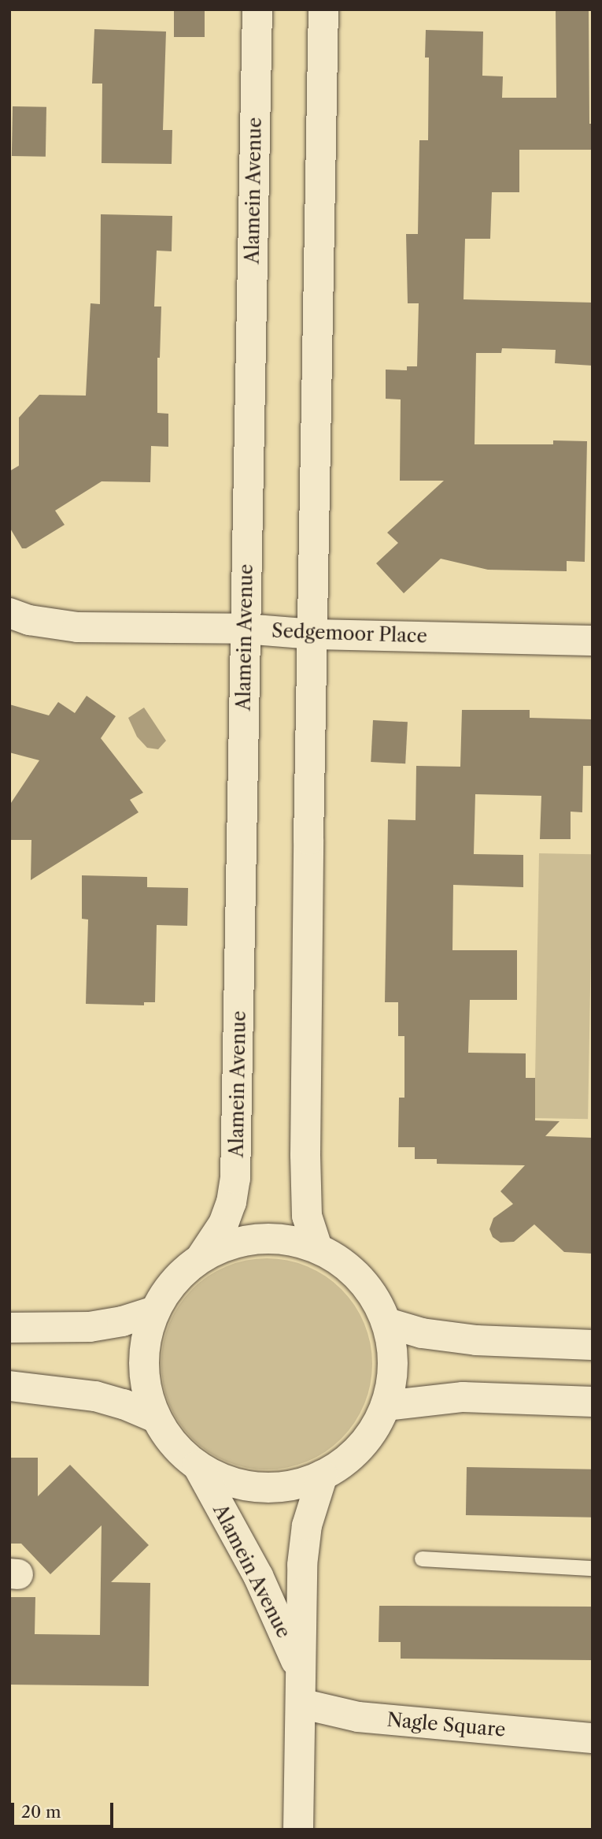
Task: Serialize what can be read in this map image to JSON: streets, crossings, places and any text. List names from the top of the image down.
{
  "streets": {
    "street": ["Alamein Avenue", "Sedgemoor Place", "Nagle Square"]
  },
  "crossings": [
    ["Alamein Avenue", "Sedgemoor Place"],
    ["Alamein Avenue", "Nagle Square"]
  ],
  "scale_bar": "20 m"
}
